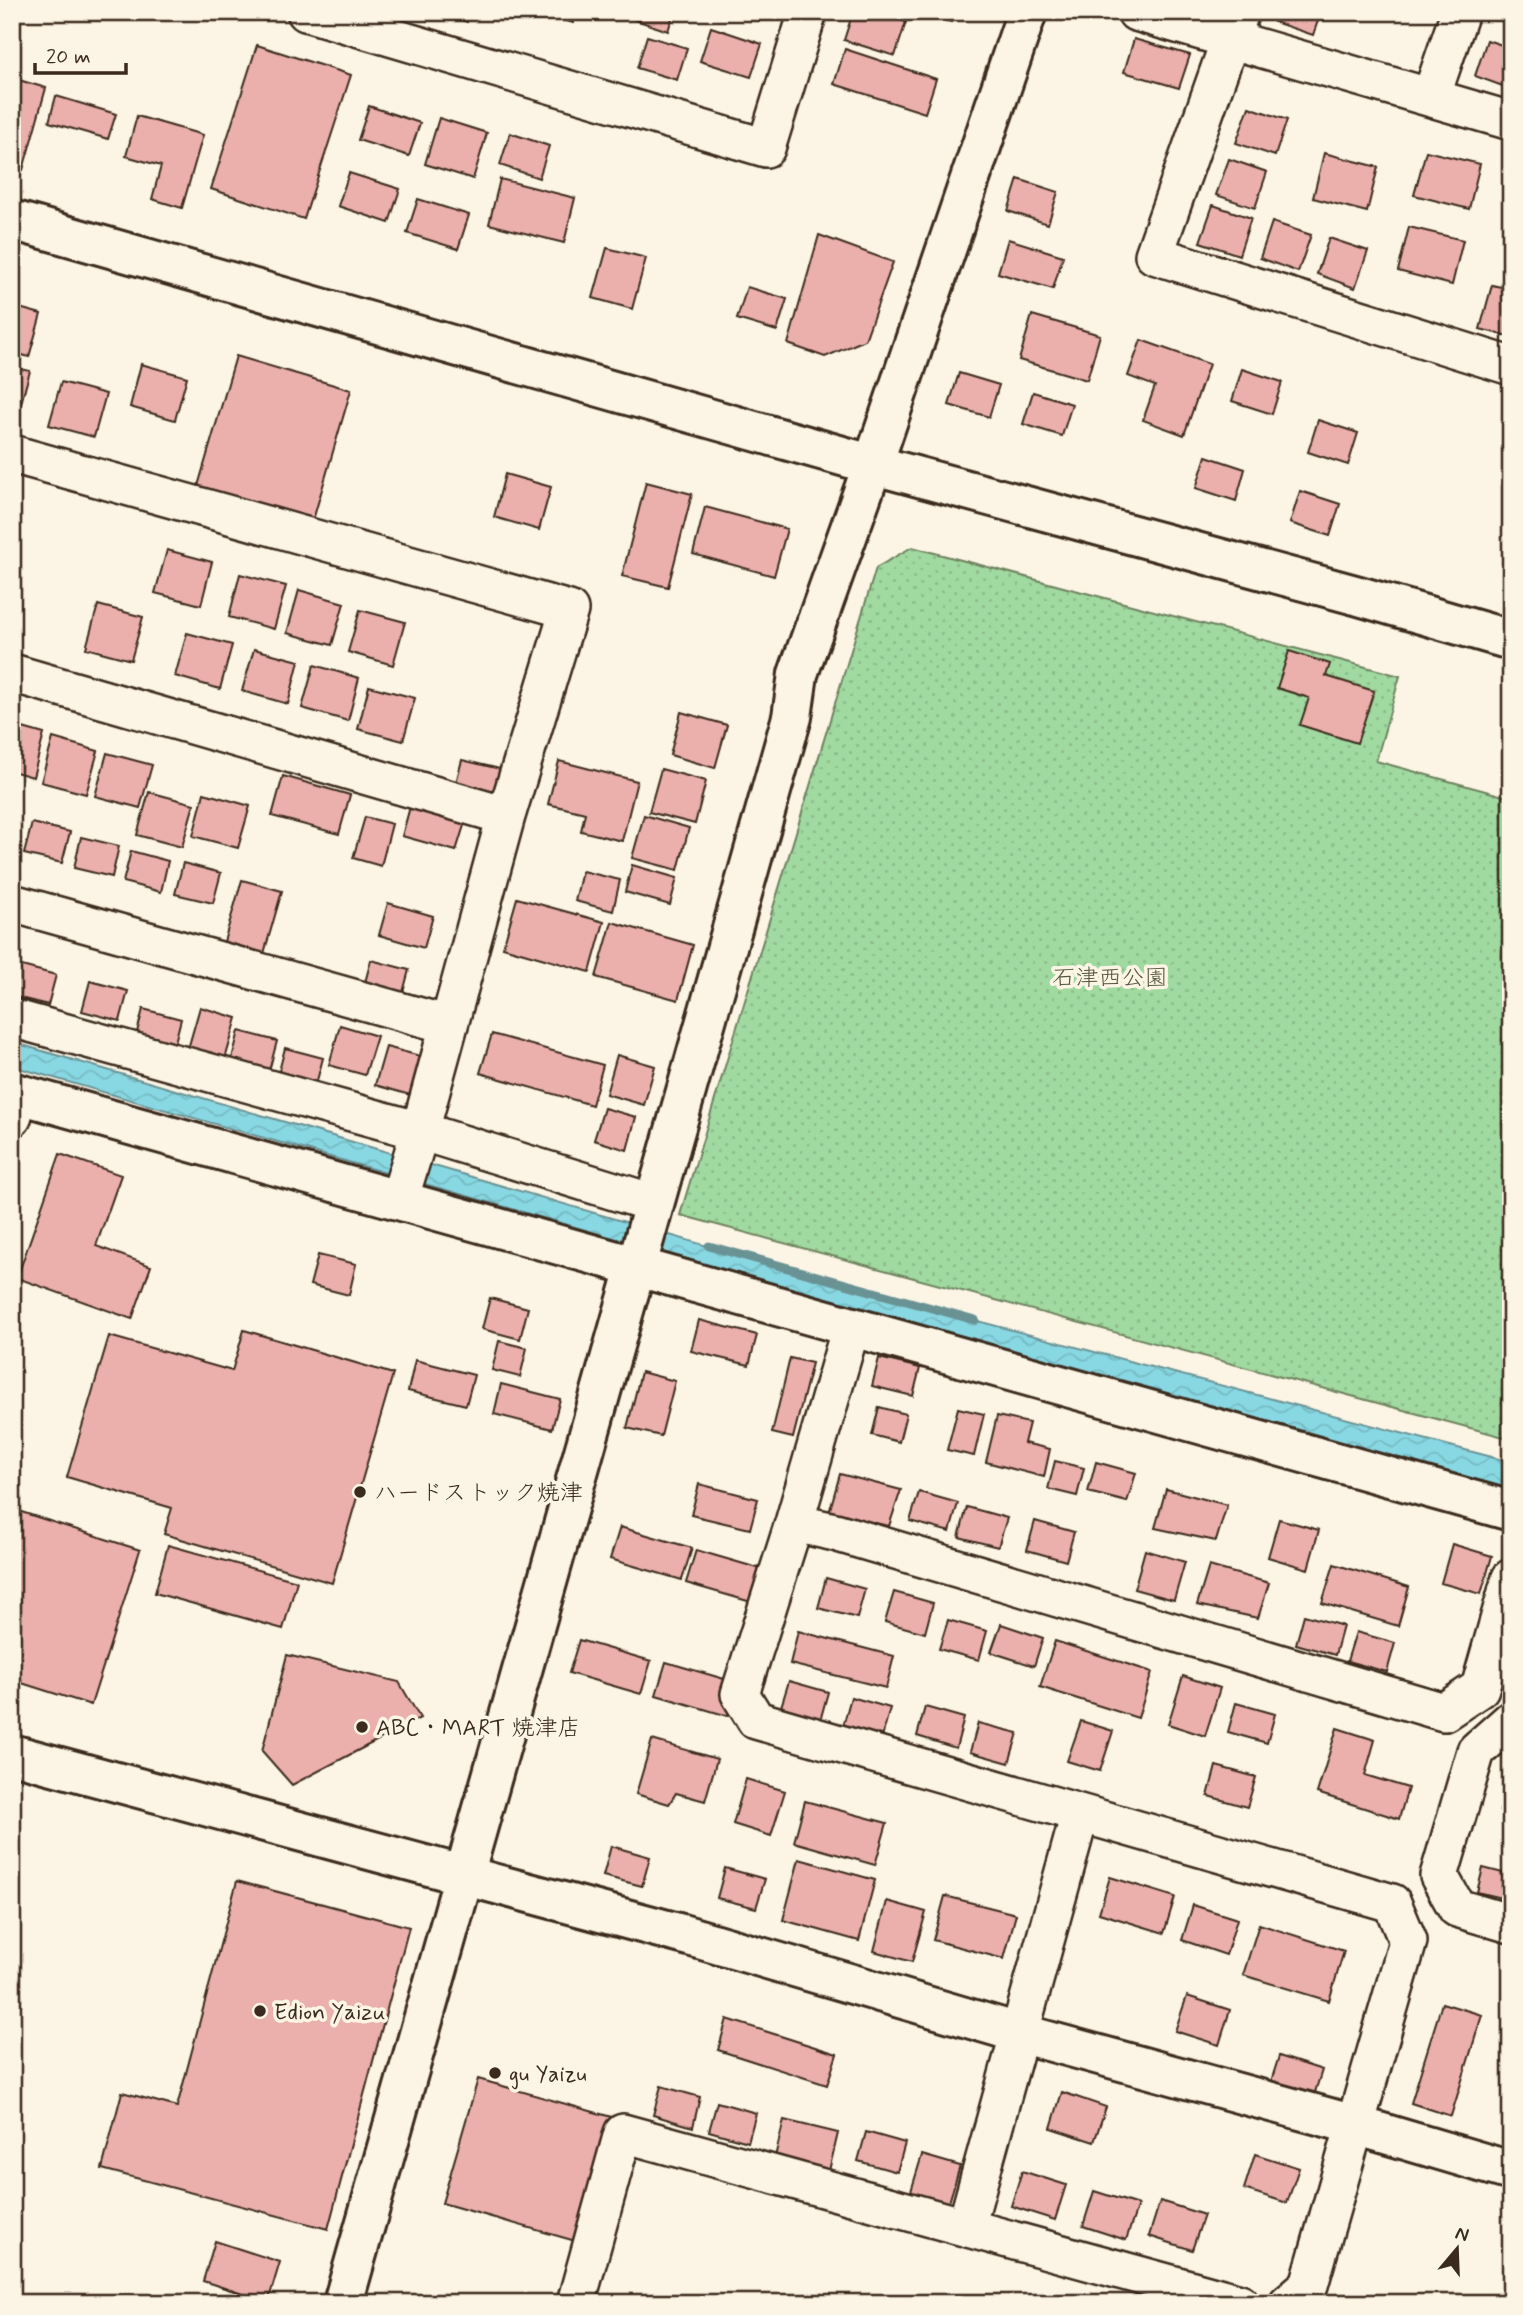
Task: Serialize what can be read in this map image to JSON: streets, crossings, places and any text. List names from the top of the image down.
{
  "parks": ["石津西公園"],
  "places": [
    "ハードストック焼津",
    "ABC・MART 焼津店",
    "Edion Yaizu",
    "gu Yaizu"
  ],
  "scale_bar": "20 m",
  "north": "top"
}
